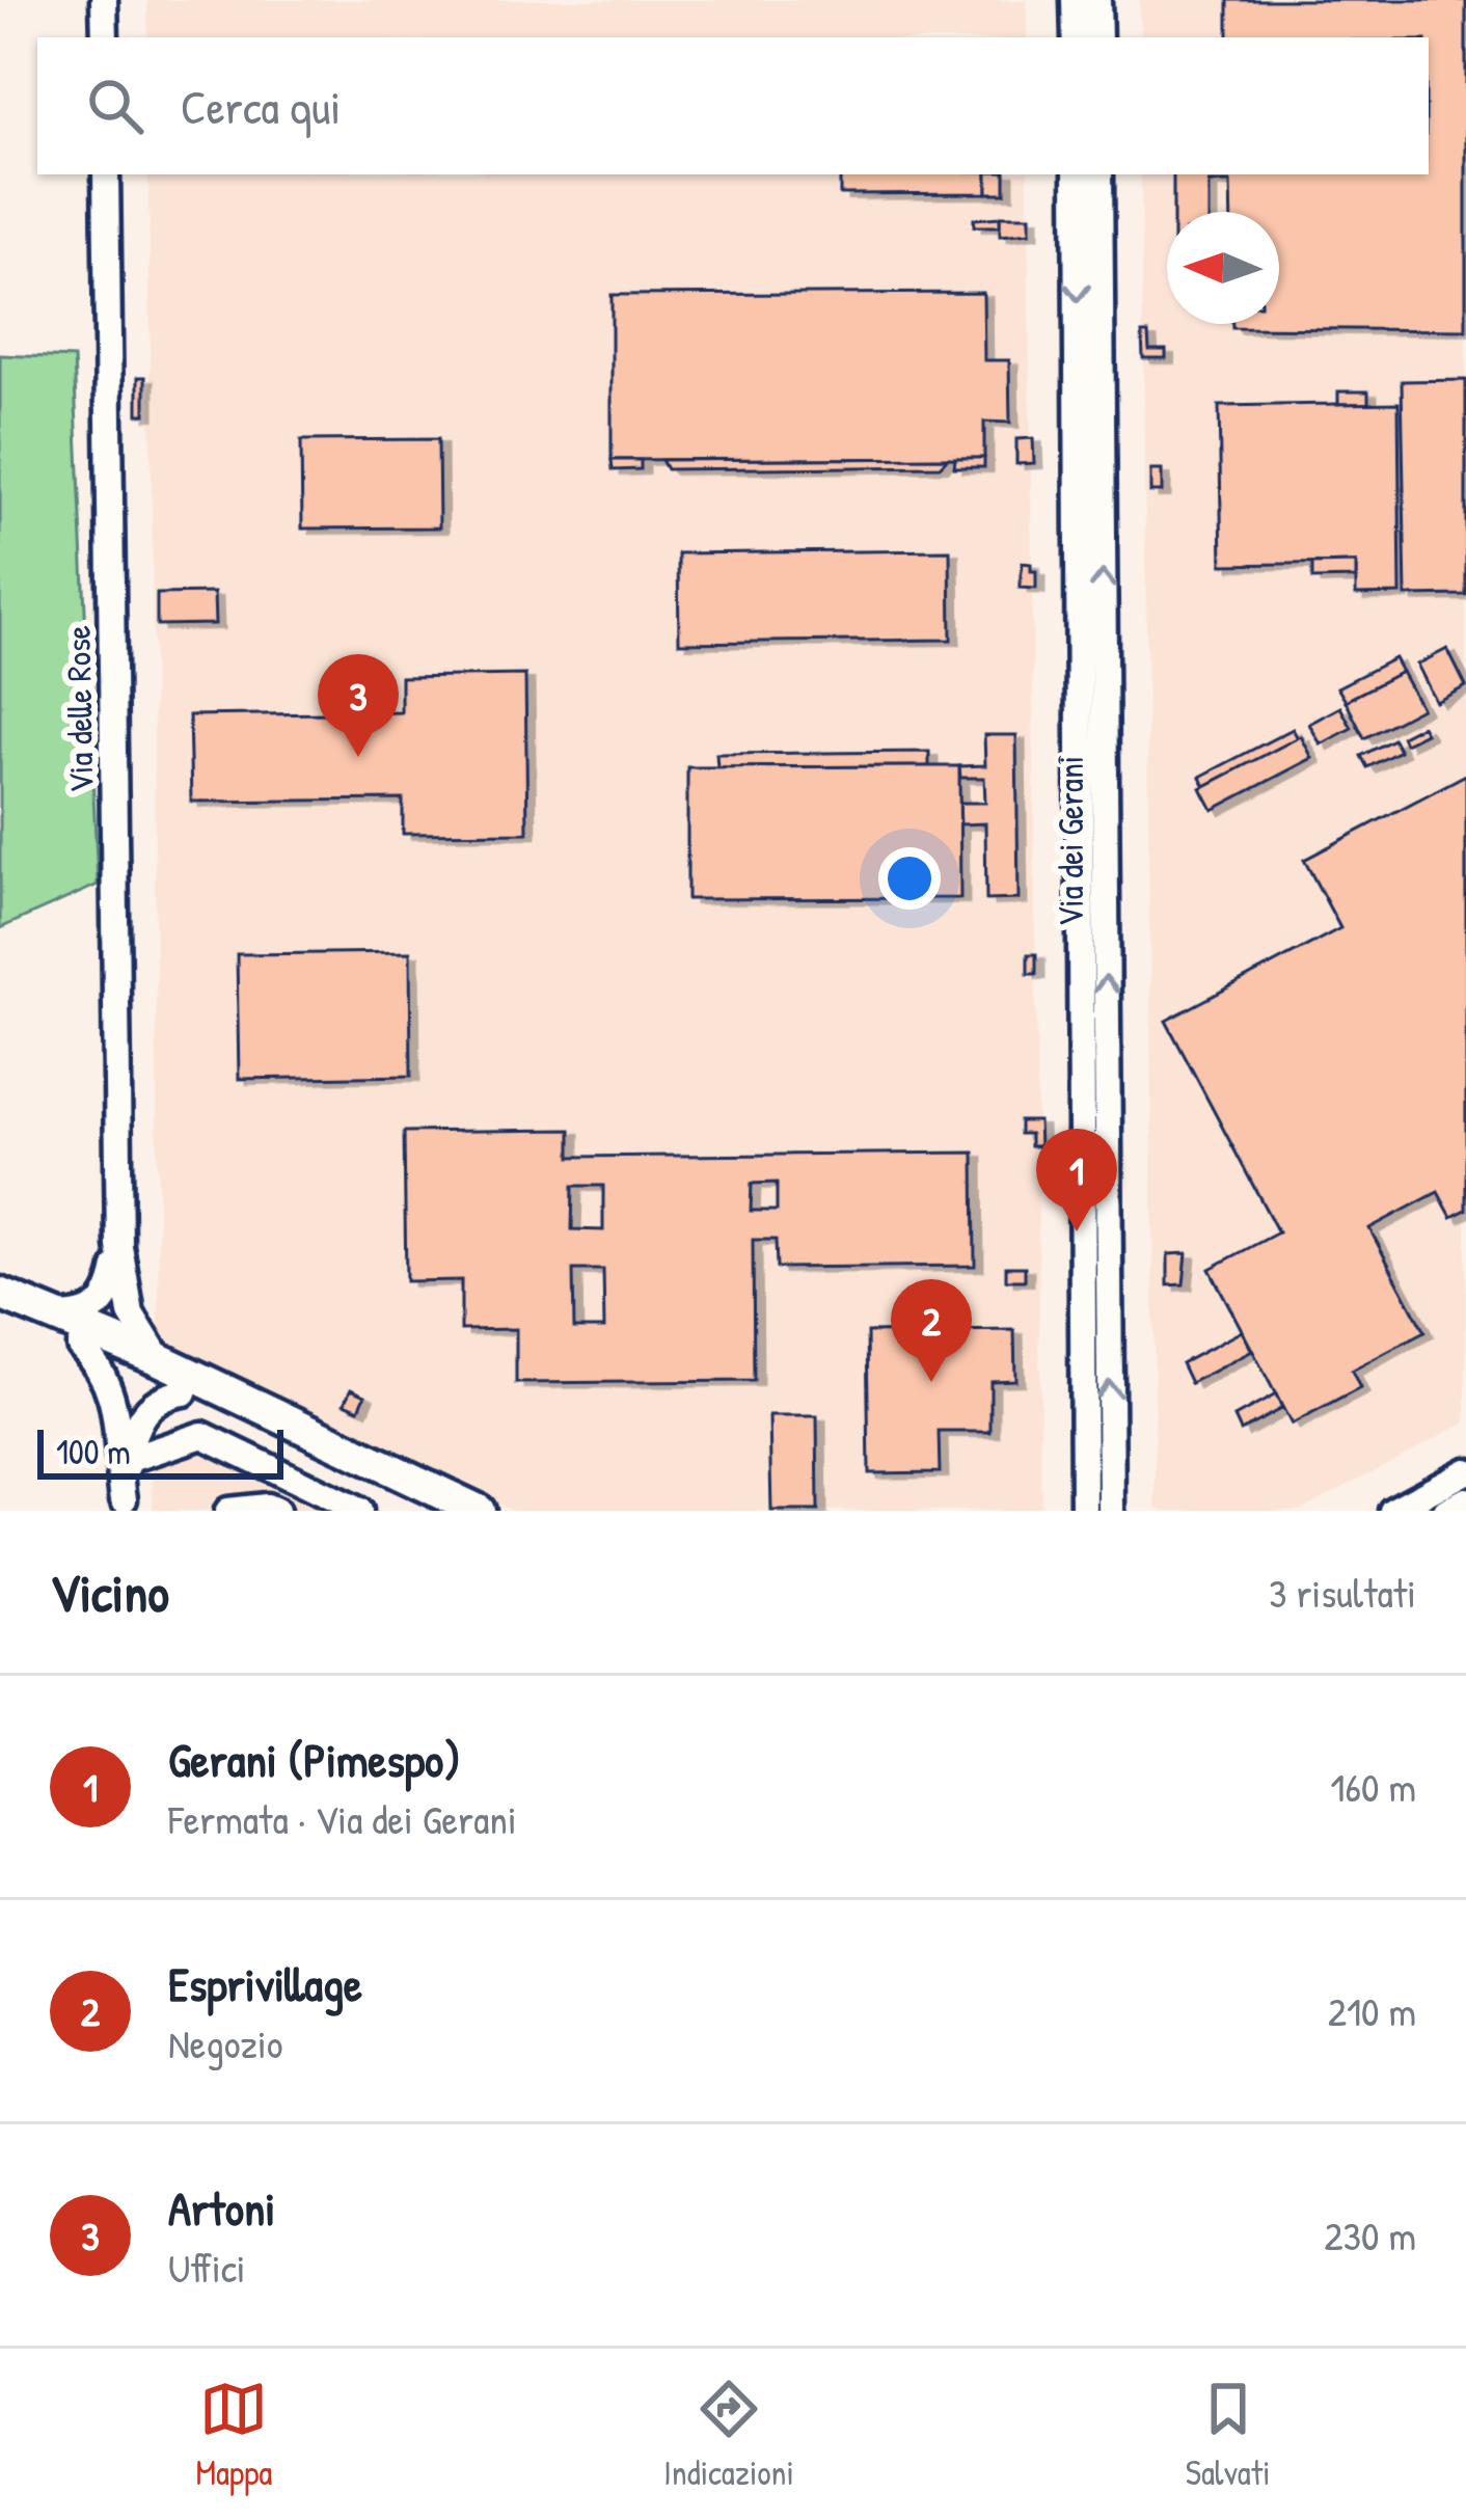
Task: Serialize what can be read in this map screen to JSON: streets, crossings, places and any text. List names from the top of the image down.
{
  "streets": {
    "street": ["Via delle Rose", "Via dei Gerani"]
  },
  "scale_bar": "100 m",
  "north": "left",
  "page": {
    "search": "Cerca qui",
    "pins": ["3", "1", "2"],
    "scale": "100 m",
    "heading": ["Vicino", "3 risultati"],
    "list": [
      {
        "mark": "1",
        "name": "Gerani (Pimespo)",
        "note": "Fermata · Via dei Gerani",
        "value": "160 m"
      },
      {
        "mark": "2",
        "name": "Esprivillage",
        "note": "Negozio",
        "value": "210 m"
      },
      {
        "mark": "3",
        "name": "Artoni",
        "note": "Uffici",
        "value": "230 m"
      }
    ],
    "nav": ["Mappa", "Indicazioni", "Salvati"]
  }
}
